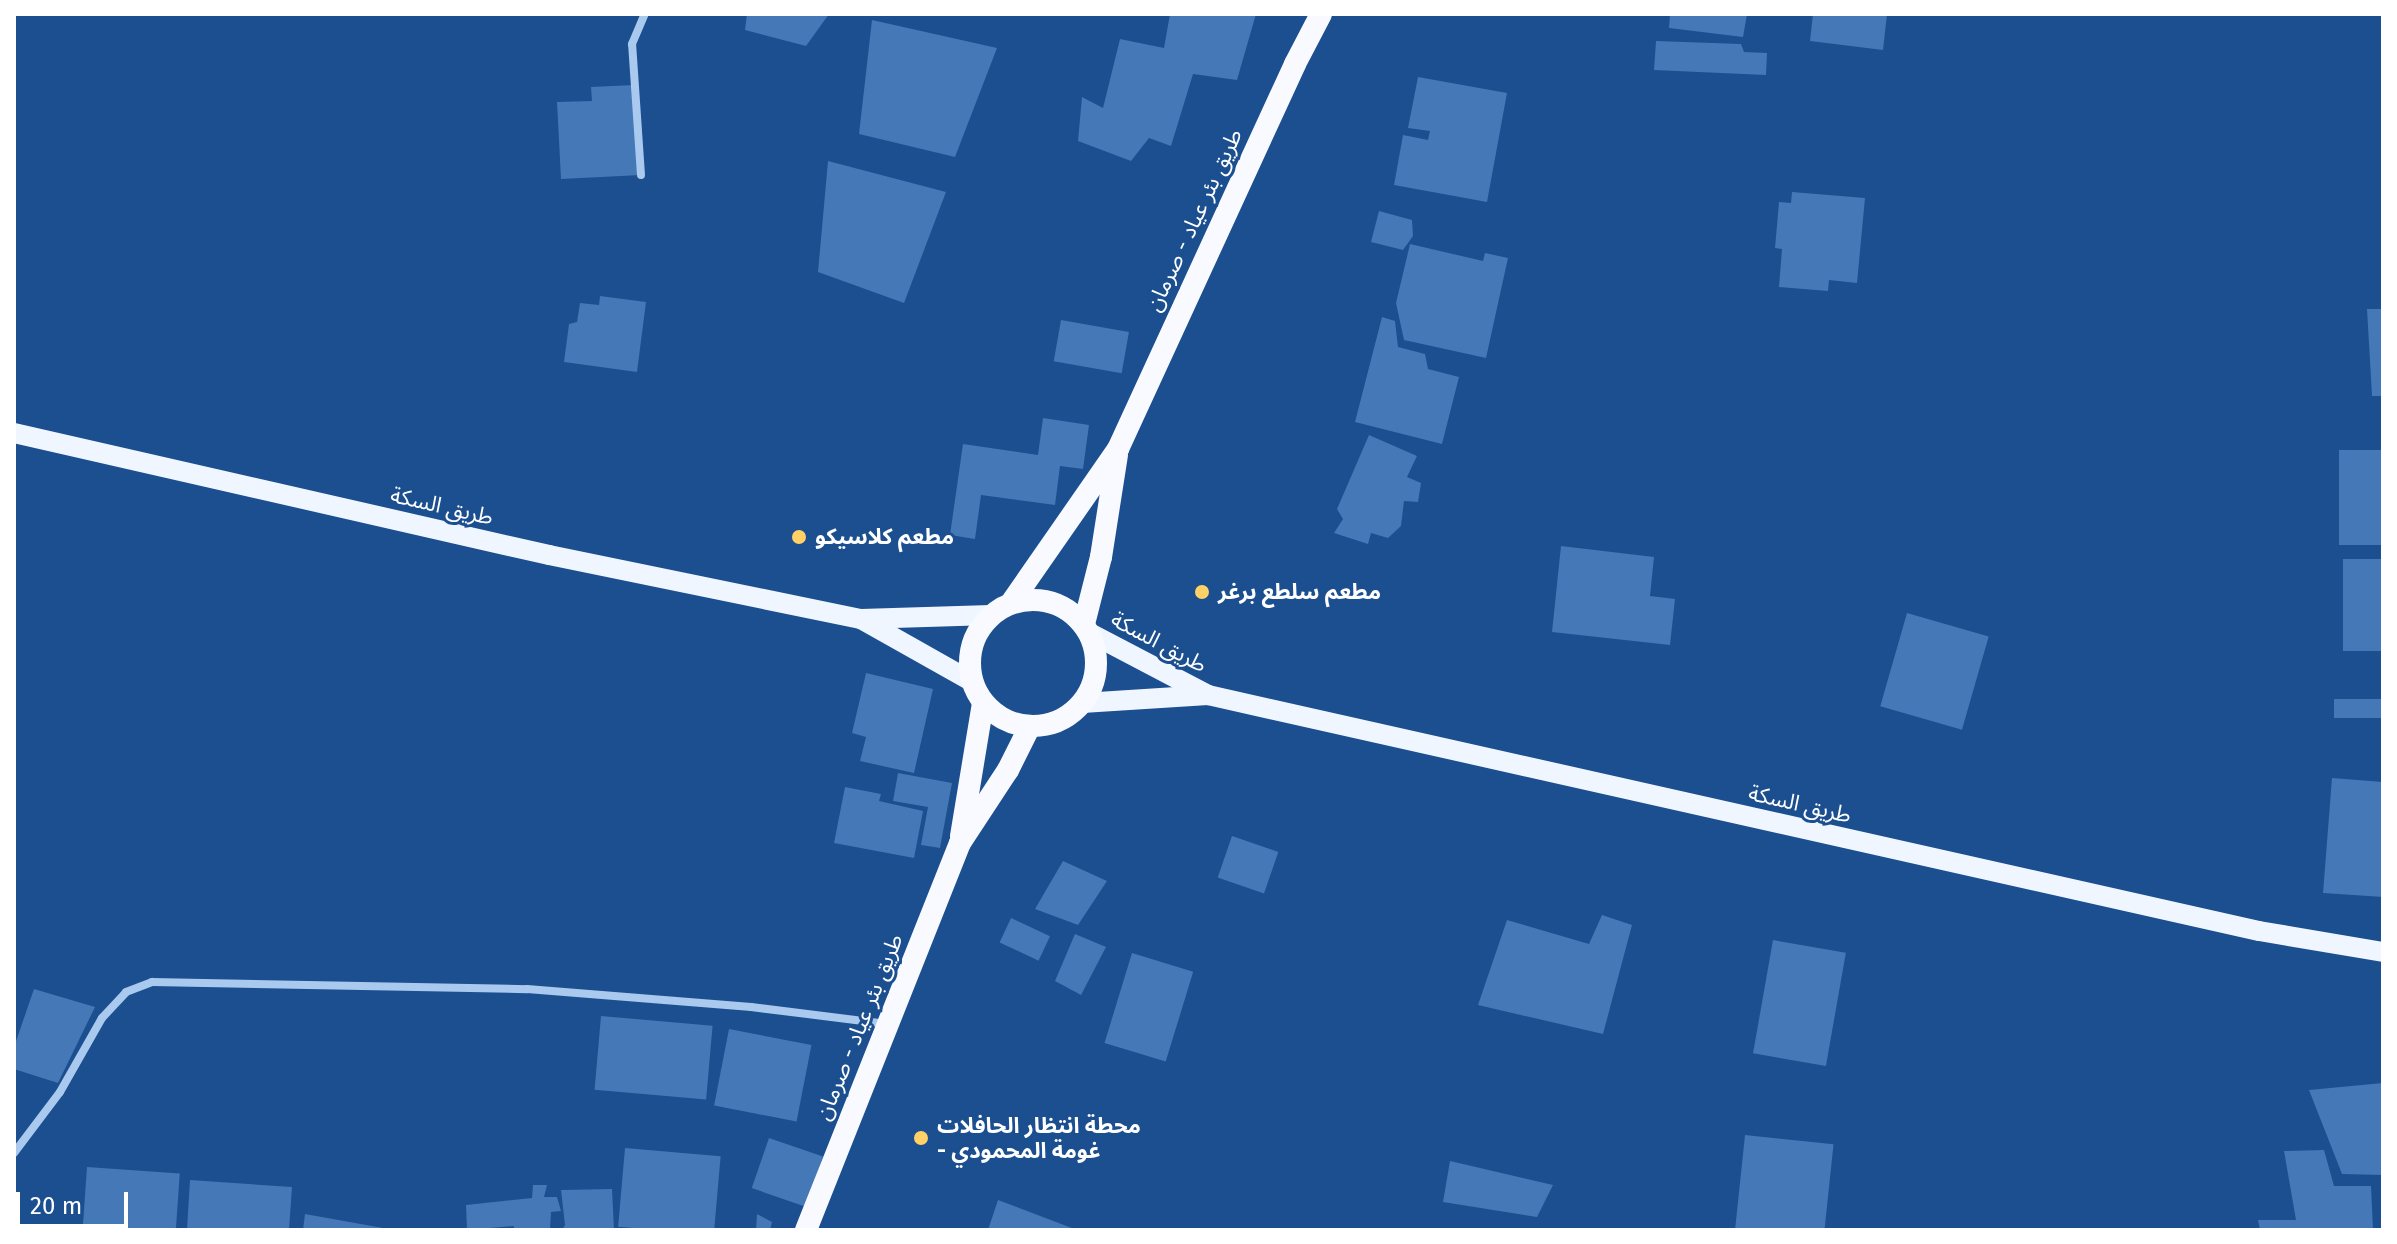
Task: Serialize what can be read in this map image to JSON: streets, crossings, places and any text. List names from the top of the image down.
{
  "streets": {
    "highway": ["طريق بئر عياد - صرمان"],
    "main road": ["طريق السكة"]
  },
  "places": ["مطعم كلاسيكو", "مطعم سلطع برغر", "محطة انتظار الحافلات - غومة المحمودي"],
  "scale_bar": "20 m"
}
